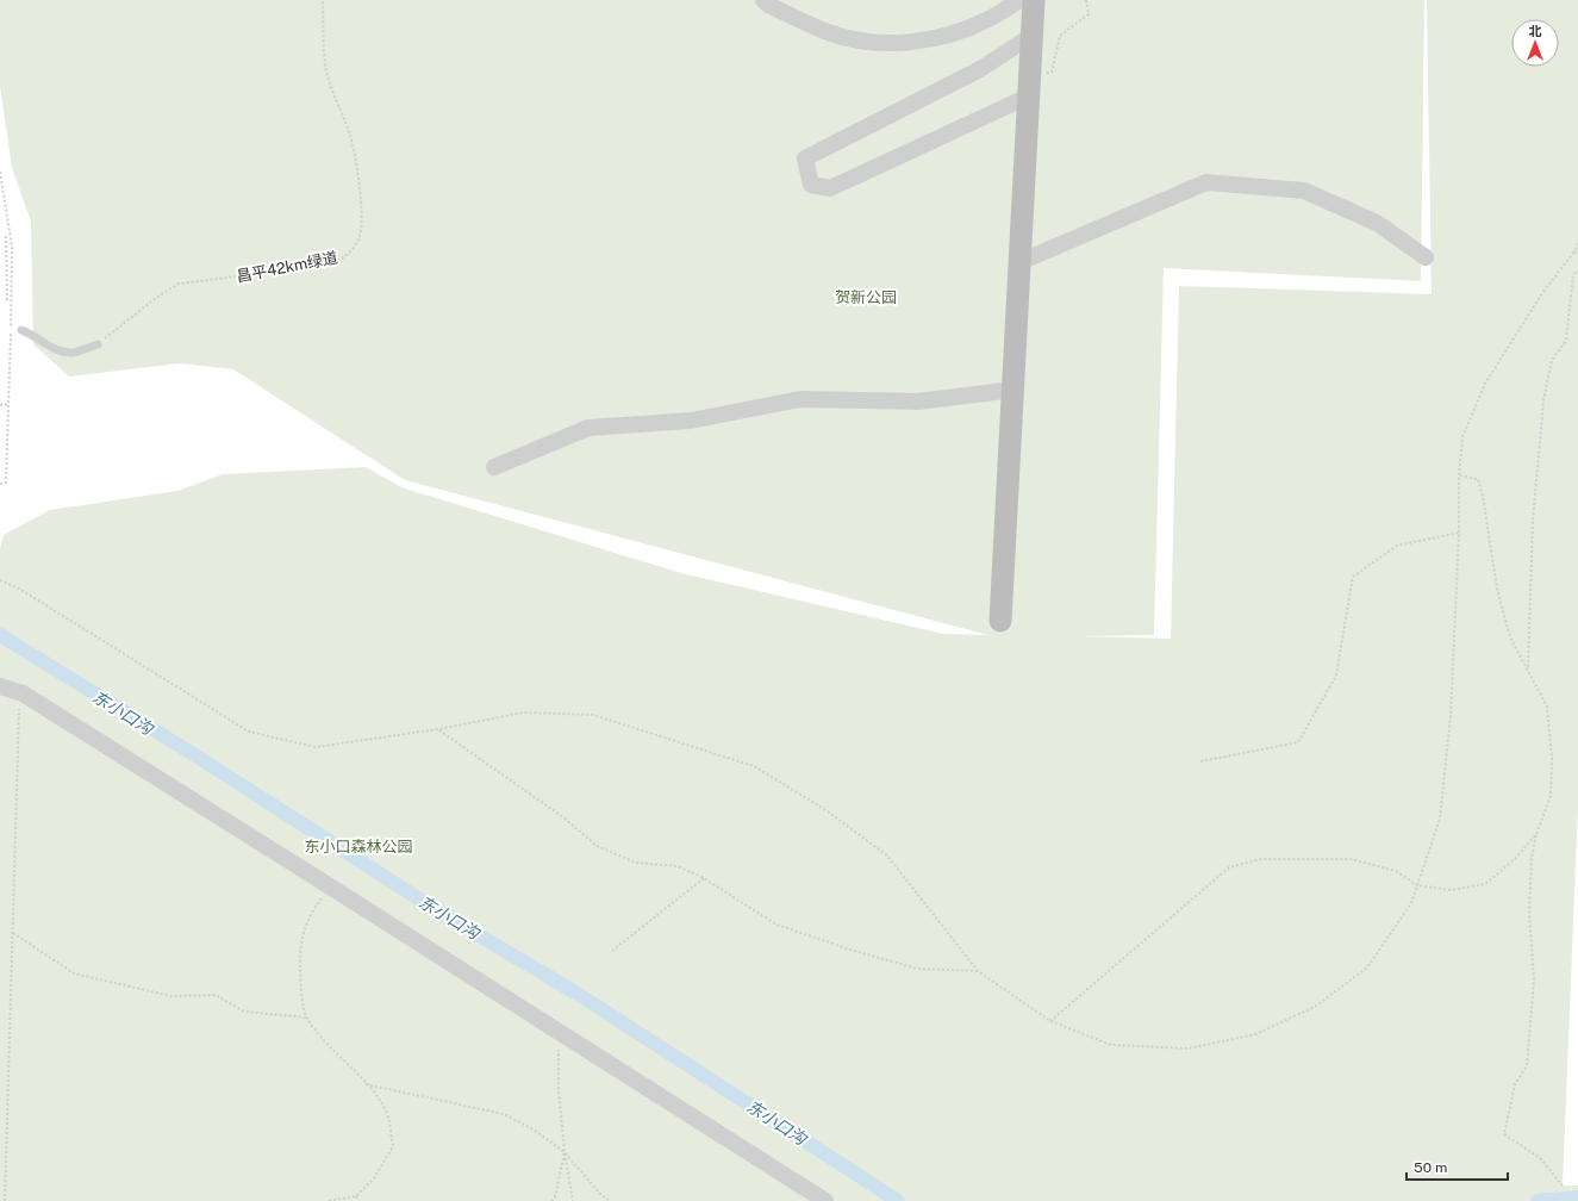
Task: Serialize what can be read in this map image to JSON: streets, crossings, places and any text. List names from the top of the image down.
{
  "streets": {
    "path": ["昌平42km绿道"]
  },
  "water": ["东小口沟"],
  "parks": ["贺新公园", "东小口森林公园"],
  "scale_bar": "50 m",
  "north": "top"
}
